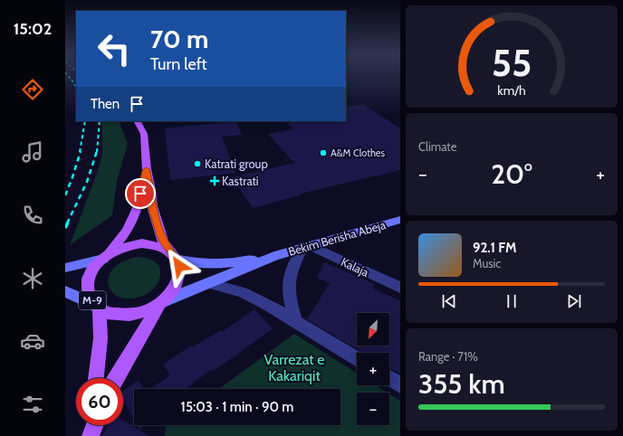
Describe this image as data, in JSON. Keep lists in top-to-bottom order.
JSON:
{
  "streets": {
    "main road": ["M-9"],
    "street": ["Bekim Berisha Abeja", "Kalaja"]
  },
  "crossings": [
    ["Bekim Berisha Abeja", "Kalaja"],
    ["Bekim Berisha Abeja", "M-9"]
  ],
  "parks": ["Varrezat e Kakariqit"],
  "places": {
    "other": ["A&M Clothes", "Katrati group"],
    "health": ["Kastrati"]
  },
  "north": "bottom left",
  "page": {
    "tabs": "15:02",
    "turn": ["70 m", "Turn left"],
    "then": "Then",
    "tile": [
      "Climate",
      ["Range · 71%", "355 km"]
    ],
    "heat": ["−", "20°", "+"],
    "song": ["92.1 FM", "Music"],
    "map_buttons": ["+", "−"],
    "limit": "60",
    "trip": "15:03 · 1 min · 90 m",
    "gauge": ["55", "km/h"]
  }
}
